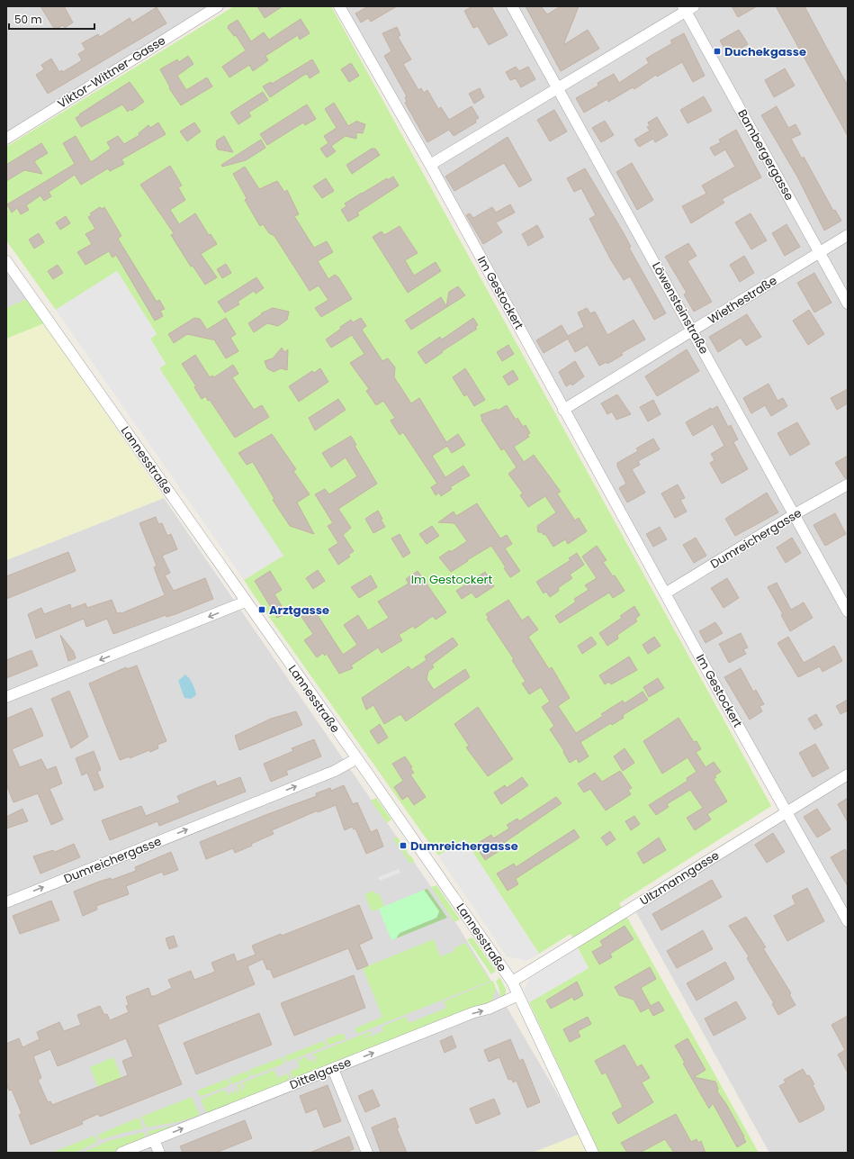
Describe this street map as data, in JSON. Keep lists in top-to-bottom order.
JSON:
{
  "streets": {
    "street": [
      "Viktor-Wittner-Gasse",
      "Bambergergasse",
      "Im Gestockert",
      "Wiethestraße",
      "Löwensteinstraße",
      "Lannesstraße",
      "Dumreichergasse",
      "Ultzmanngasse",
      "Dittelgasse"
    ]
  },
  "crossings": [
    ["Bambergergasse", "Wiethestraße"],
    ["Im Gestockert", "Wiethestraße"],
    ["Im Gestockert", "Dumreichergasse"],
    ["Im Gestockert", "Ultzmanngasse"],
    ["Wiethestraße", "Löwensteinstraße"],
    ["Löwensteinstraße", "Dumreichergasse"],
    ["Lannesstraße", "Dumreichergasse"],
    ["Lannesstraße", "Ultzmanngasse"],
    ["Lannesstraße", "Dittelgasse"]
  ],
  "one_way": ["Dumreichergasse", "Dittelgasse"],
  "parks": ["Im Gestockert"],
  "places": {
    "transit": ["Duchekgasse", "Arztgasse", "Dumreichergasse"]
  },
  "scale_bar": "50 m"
}
